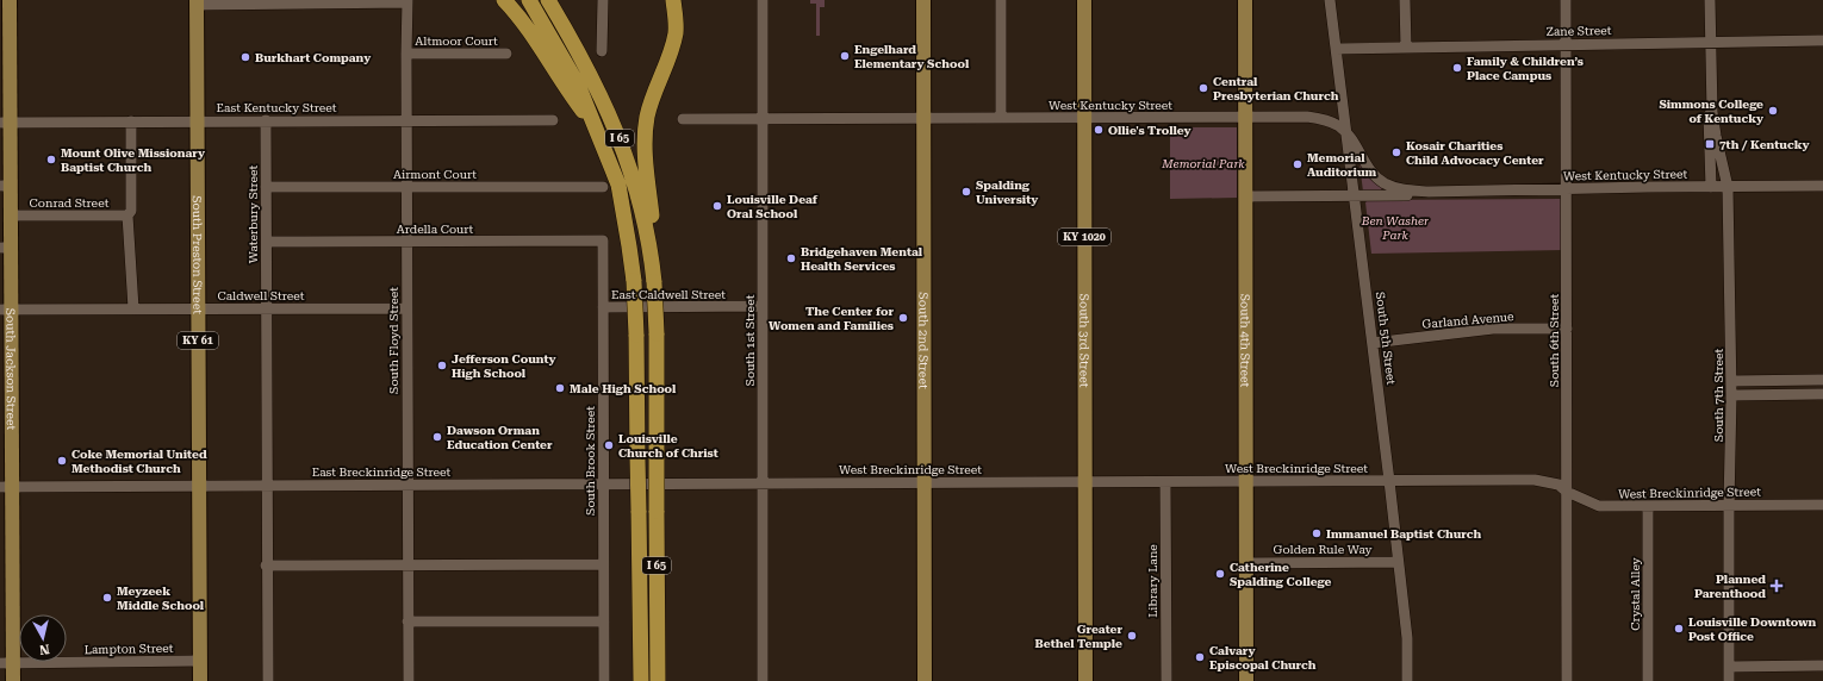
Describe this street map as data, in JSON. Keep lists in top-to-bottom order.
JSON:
{
  "streets": {
    "highway": ["I 65"],
    "main road": [
      "KY 1020",
      "South Preston Street",
      "KY 61",
      "South 2nd Street",
      "South 3rd Street",
      "South 4th Street",
      "South Jackson Street"
    ],
    "street": [
      "Zane Street",
      "Altmoor Court",
      "West Kentucky Street",
      "East Kentucky Street",
      "Airmont Court",
      "Conrad Street",
      "Waterbury Street",
      "Ardella Court",
      "East Caldwell Street",
      "Caldwell Street",
      "Garland Avenue",
      "South 5th Street",
      "South Floyd Street",
      "South 1st Street",
      "South 6th Street",
      "South 7th Street",
      "South Brook Street",
      "West Breckinridge Street",
      "East Breckinridge Street",
      "Golden Rule Way",
      "Library Lane",
      "Crystal Alley",
      "Lampton Street"
    ]
  },
  "crossings": [
    ["Zane Street", "South 5th Street"],
    ["Zane Street", "South 6th Street"],
    ["Zane Street", "South 7th Street"],
    ["Altmoor Court", "South Floyd Street"],
    ["West Kentucky Street", "South 5th Street"],
    ["West Kentucky Street", "South 1st Street"],
    ["West Kentucky Street", "South 2nd Street"],
    ["West Kentucky Street", "South 3rd Street"],
    ["West Kentucky Street", "South 4th Street"],
    ["West Kentucky Street", "South 6th Street"],
    ["West Kentucky Street", "South 7th Street"],
    ["East Kentucky Street", "Waterbury Street"],
    ["East Kentucky Street", "South Preston Street"],
    ["East Kentucky Street", "South Floyd Street"],
    ["East Kentucky Street", "South Jackson Street"],
    ["Airmont Court", "Waterbury Street"],
    ["Airmont Court", "South Floyd Street"],
    ["Conrad Street", "South Jackson Street"],
    ["Waterbury Street", "Ardella Court"],
    ["Waterbury Street", "Caldwell Street"],
    ["Waterbury Street", "East Breckinridge Street"],
    ["Ardella Court", "South Floyd Street"],
    ["Ardella Court", "South Brook Street"],
    ["South Preston Street", "Caldwell Street"],
    ["South Preston Street", "East Breckinridge Street"],
    ["South Preston Street", "Lampton Street"],
    ["East Caldwell Street", "South 1st Street"],
    ["East Caldwell Street", "South Brook Street"],
    ["Caldwell Street", "South Floyd Street"],
    ["Caldwell Street", "South Jackson Street"],
    ["Garland Avenue", "South 5th Street"],
    ["Garland Avenue", "South 6th Street"],
    ["South 5th Street", "West Breckinridge Street"],
    ["South 5th Street", "Golden Rule Way"],
    ["South Floyd Street", "East Breckinridge Street"],
    ["South 1st Street", "West Breckinridge Street"],
    ["South 1st Street", "East Breckinridge Street"],
    ["South 2nd Street", "West Breckinridge Street"],
    ["South 3rd Street", "West Breckinridge Street"],
    ["South 4th Street", "West Breckinridge Street"],
    ["South 4th Street", "Golden Rule Way"],
    ["South 6th Street", "West Breckinridge Street"],
    ["South Jackson Street", "East Breckinridge Street"],
    ["South Jackson Street", "Lampton Street"],
    ["South 7th Street", "West Breckinridge Street"],
    ["South Brook Street", "East Breckinridge Street"],
    ["West Breckinridge Street", "East Breckinridge Street"],
    ["West Breckinridge Street", "Library Lane"],
    ["West Breckinridge Street", "Crystal Alley"]
  ],
  "parks": ["Memorial Park", "Ben Washer Park"],
  "places": {
    "other": [
      "Engelhard Elementary School",
      "Burkhart Company",
      "Family & Children’s Place Campus",
      "Central Presbyterian Church",
      "Simmons College of Kentucky",
      "Ollie's Trolley",
      "Kosair Charities Child Advocacy Center",
      "Mount Olive Missionary Baptist Church",
      "Memorial Auditorium",
      "Spalding University",
      "Louisville Deaf Oral School",
      "Bridgehaven Mental Health Services",
      "The Center for Women and Families",
      "Jefferson County High School",
      "Male High School",
      "Dawson Orman Education Center",
      "Louisville Church of Christ",
      "Coke Memorial United Methodist Church",
      "Immanuel Baptist Church",
      "Catherine Spalding College",
      "Meyzeek Middle School",
      "Louisville Downtown Post Office",
      "Greater Bethel Temple",
      "Calvary Episcopal Church"
    ],
    "transit": ["7th / Kentucky"],
    "health": ["Planned Parenthood"]
  },
  "north": "bottom"
}
